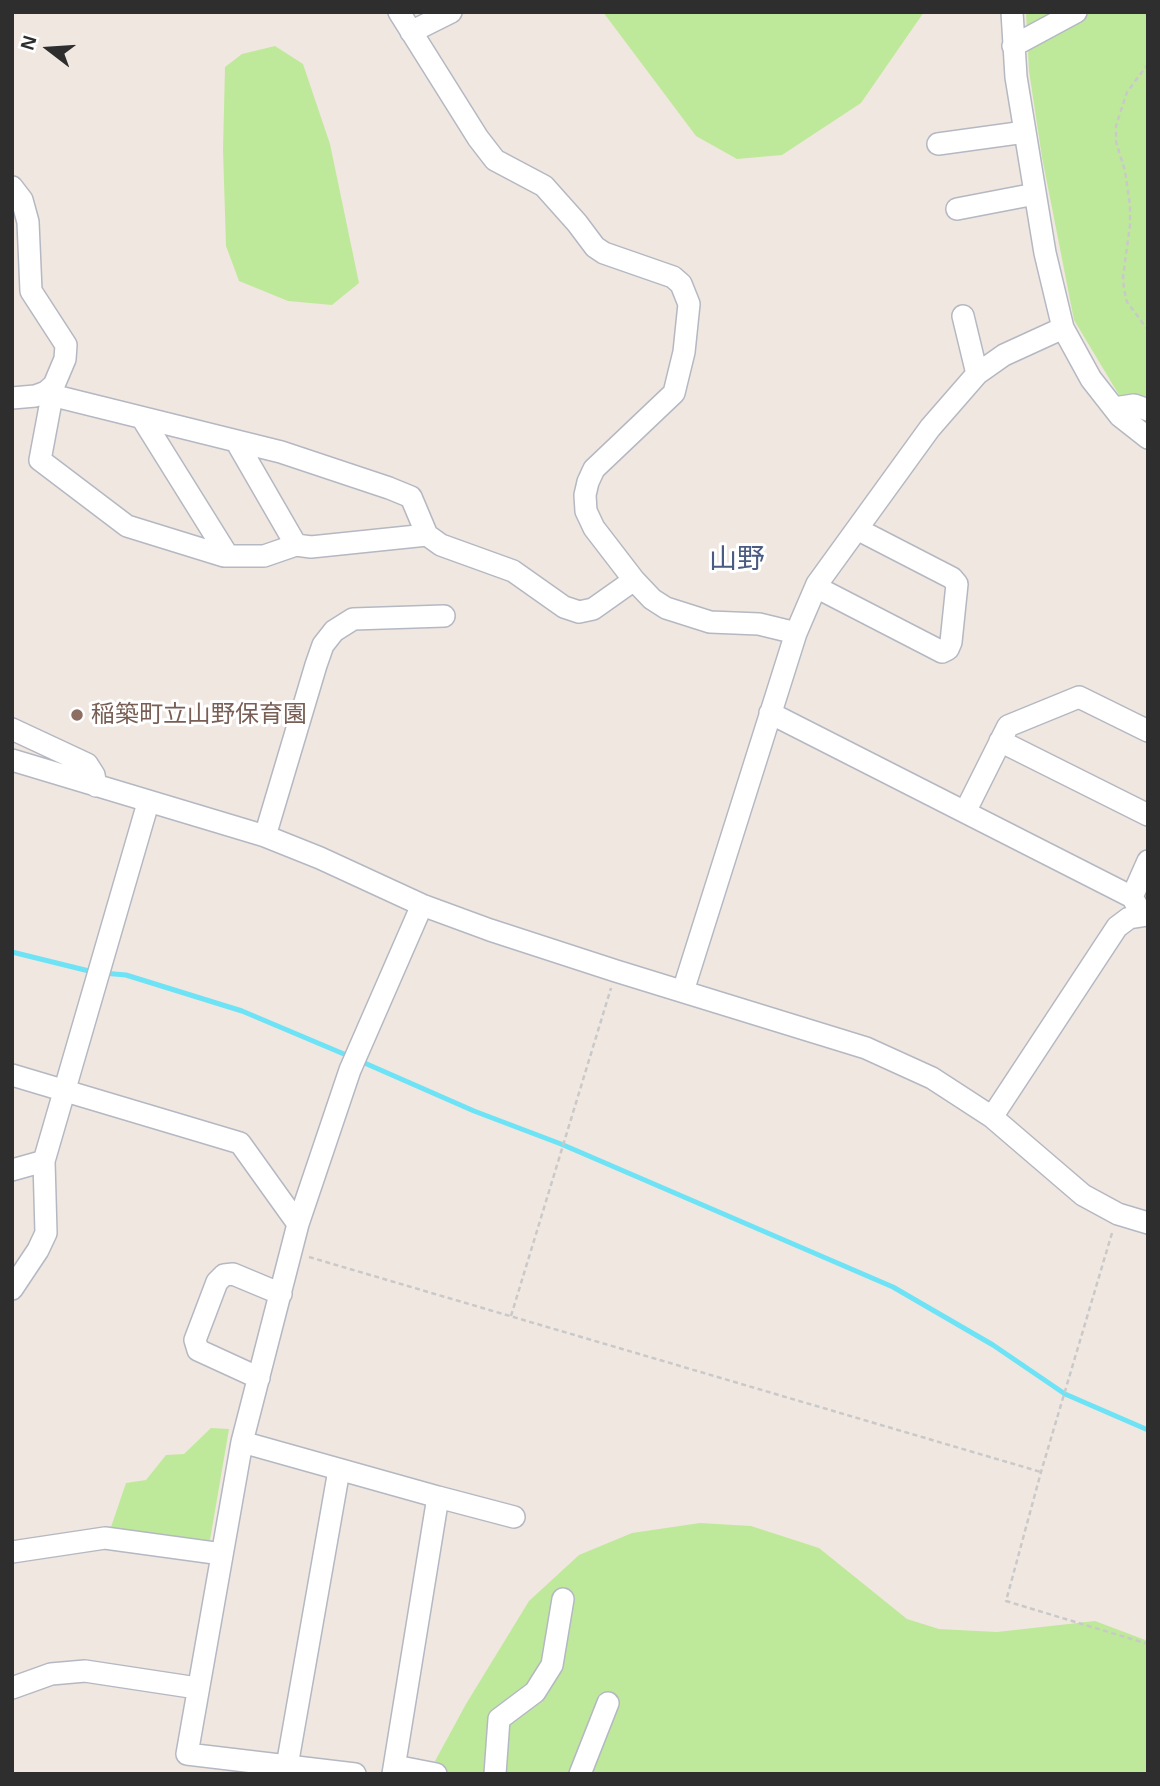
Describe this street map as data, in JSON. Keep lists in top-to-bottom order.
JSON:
{
  "districts": ["山野"],
  "places": ["稲築町立山野保育園"],
  "north": "left"
}
